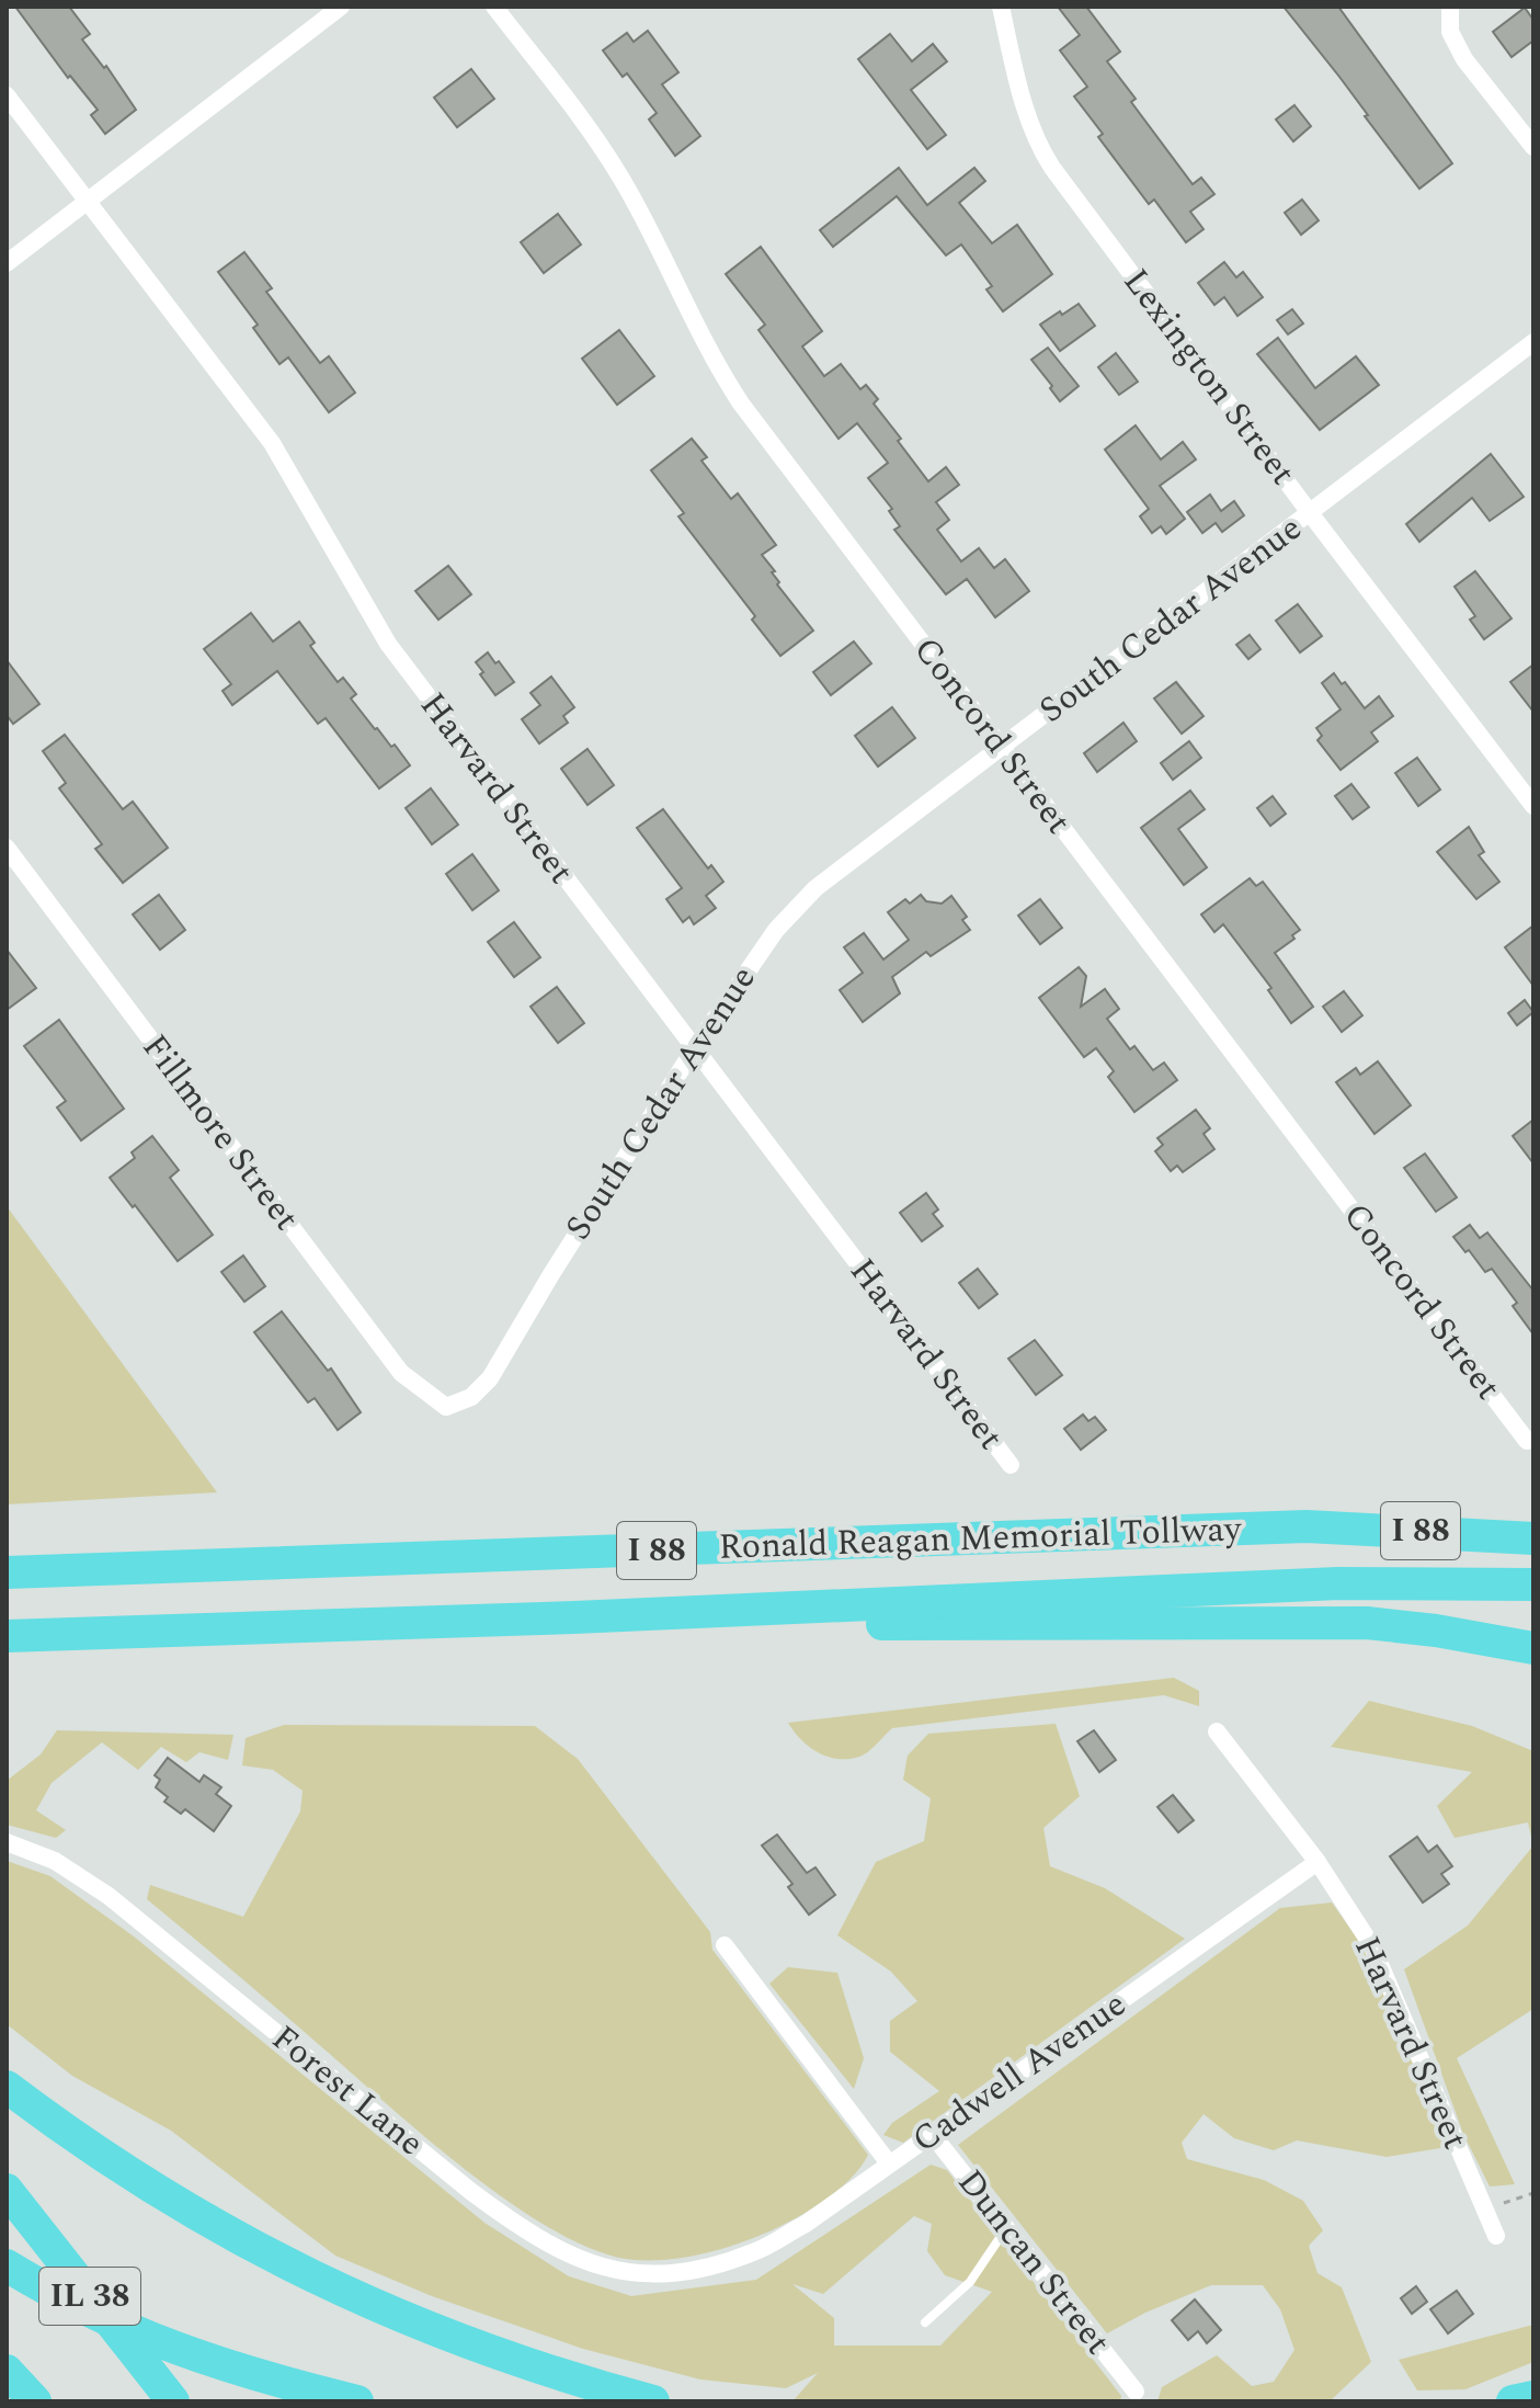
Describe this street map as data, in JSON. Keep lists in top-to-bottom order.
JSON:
{
  "streets": {
    "highway": ["I 88", "Ronald Reagan Memorial Tollway", "IL 38"],
    "street": [
      "Lexington Street",
      "South Cedar Avenue",
      "Concord Street",
      "Harvard Street",
      "Fillmore Street",
      "Cadwell Avenue",
      "Forest Lane",
      "Duncan Street"
    ]
  },
  "crossings": [
    ["Lexington Street", "South Cedar Avenue"],
    ["South Cedar Avenue", "Concord Street"],
    ["South Cedar Avenue", "Harvard Street"],
    ["South Cedar Avenue", "Fillmore Street"],
    ["Harvard Street", "Cadwell Avenue"],
    ["Cadwell Avenue", "Forest Lane"],
    ["Cadwell Avenue", "Duncan Street"]
  ]
}
